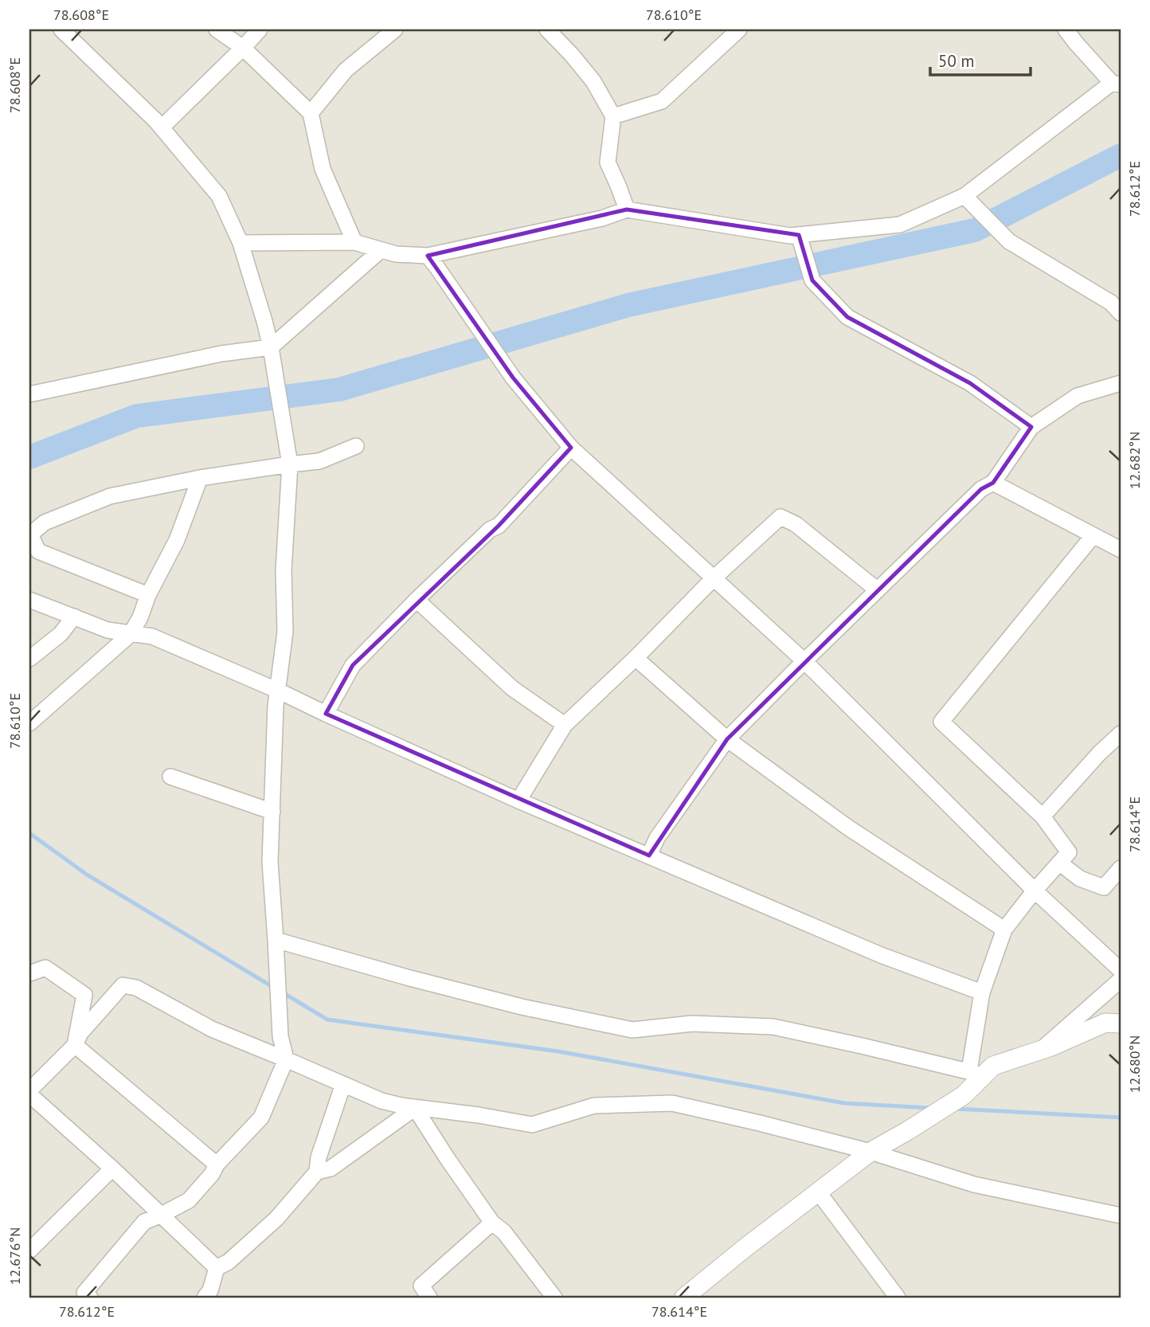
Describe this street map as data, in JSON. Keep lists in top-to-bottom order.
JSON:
{
  "scale_bar": "50 m",
  "coordinates": [
    "78.608°E",
    "78.610°E",
    "78.612°E",
    "12.682°N",
    "78.614°E",
    "12.680°N",
    "12.676°N"
  ]
}
